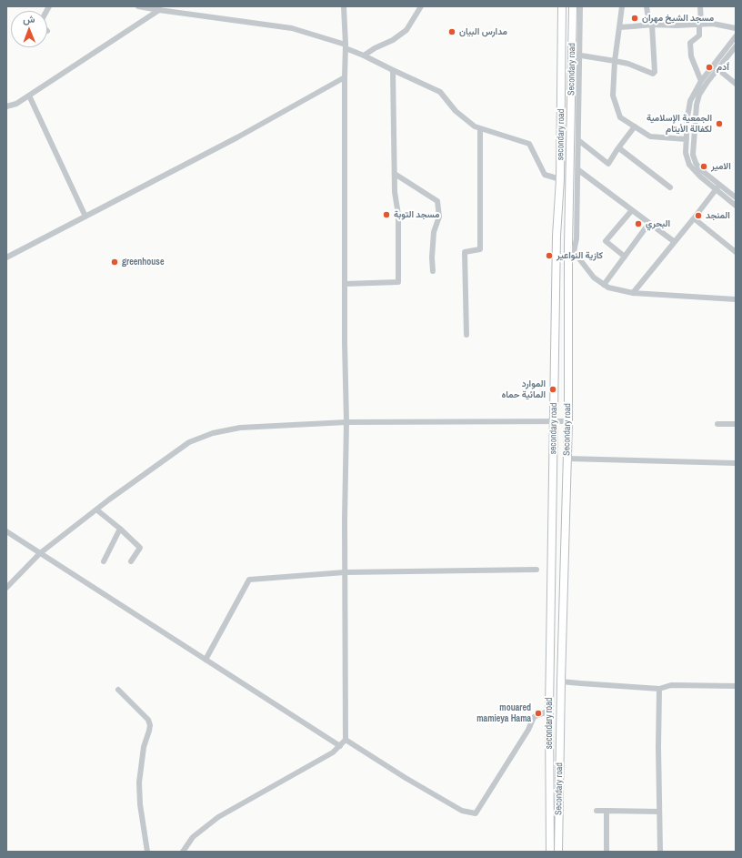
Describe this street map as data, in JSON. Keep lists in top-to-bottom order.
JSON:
{
  "streets": {
    "main road": ["Secondary road", "secondary road"]
  },
  "places": [
    "مسجد الشيخ مهران",
    "مدارس البيان",
    "ٱدم",
    "الجمعية الإسلامية لكفالة الأيتام",
    "الامير",
    "مسجد التوبة",
    "المنجد",
    "البحري",
    "كازية النواعير",
    "greenhouse",
    "الموارد المائية حماه",
    "mouared mamieya Hama"
  ],
  "north": "top"
}
